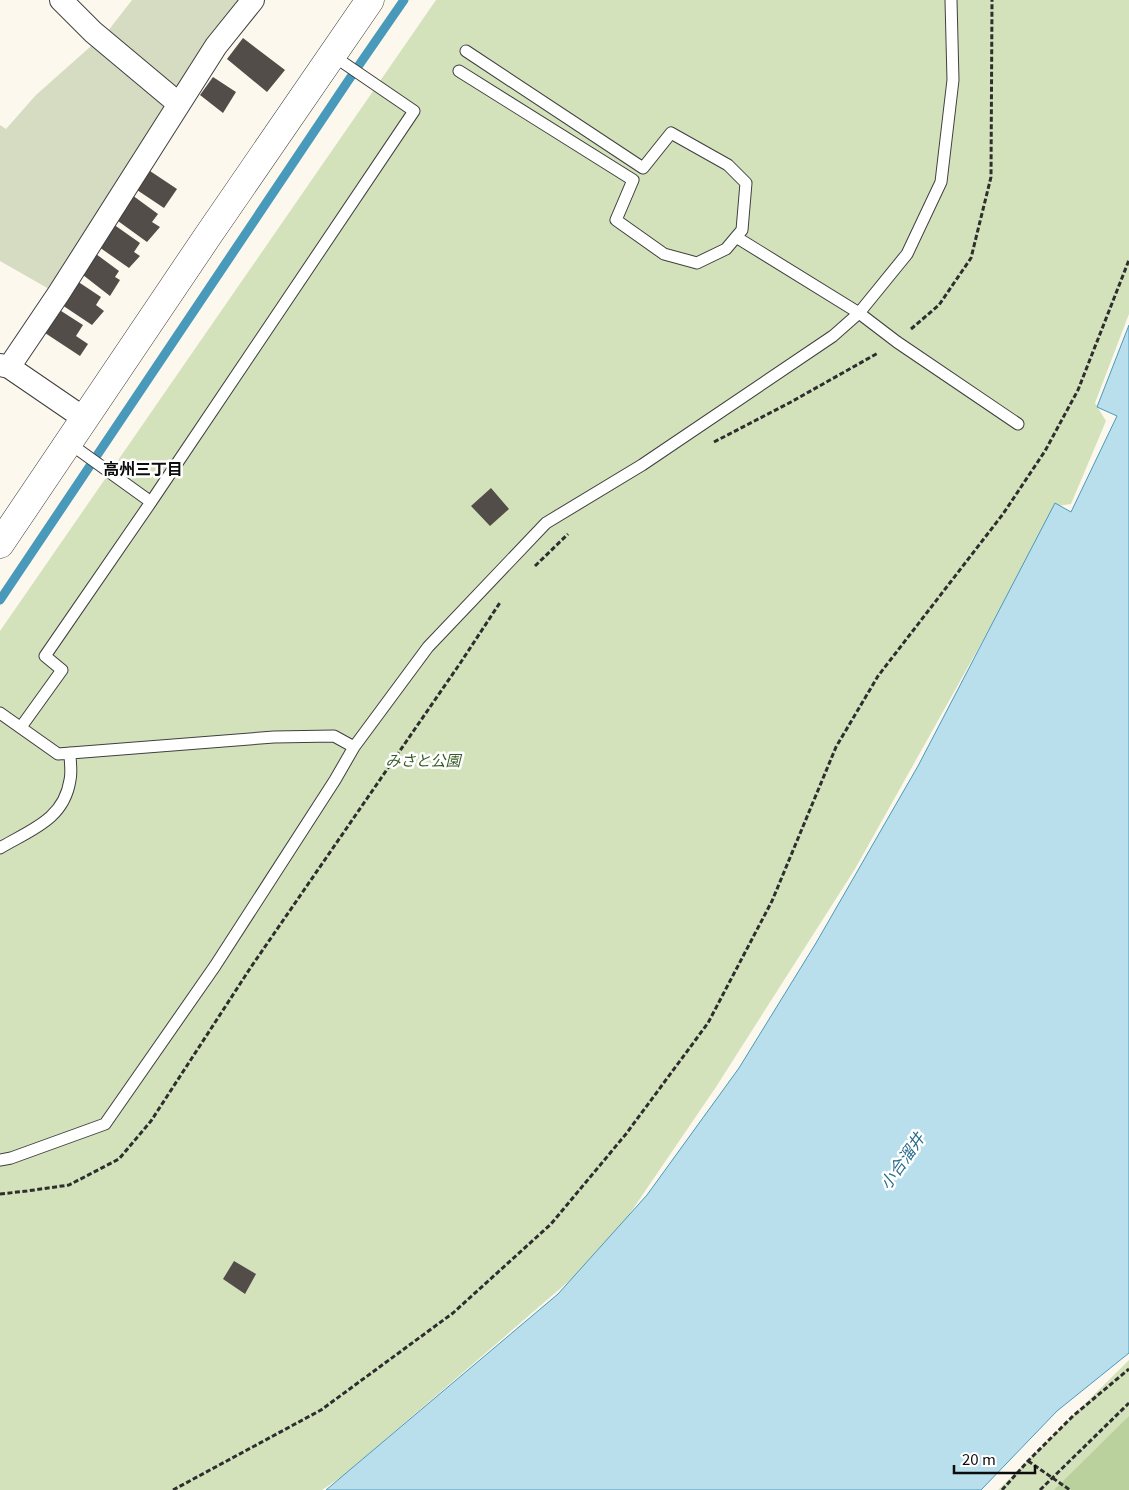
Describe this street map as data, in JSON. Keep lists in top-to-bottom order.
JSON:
{
  "districts": ["高州三丁目"],
  "water": ["小合溜井"],
  "parks": ["みさと公園"],
  "scale_bar": "20 m"
}
